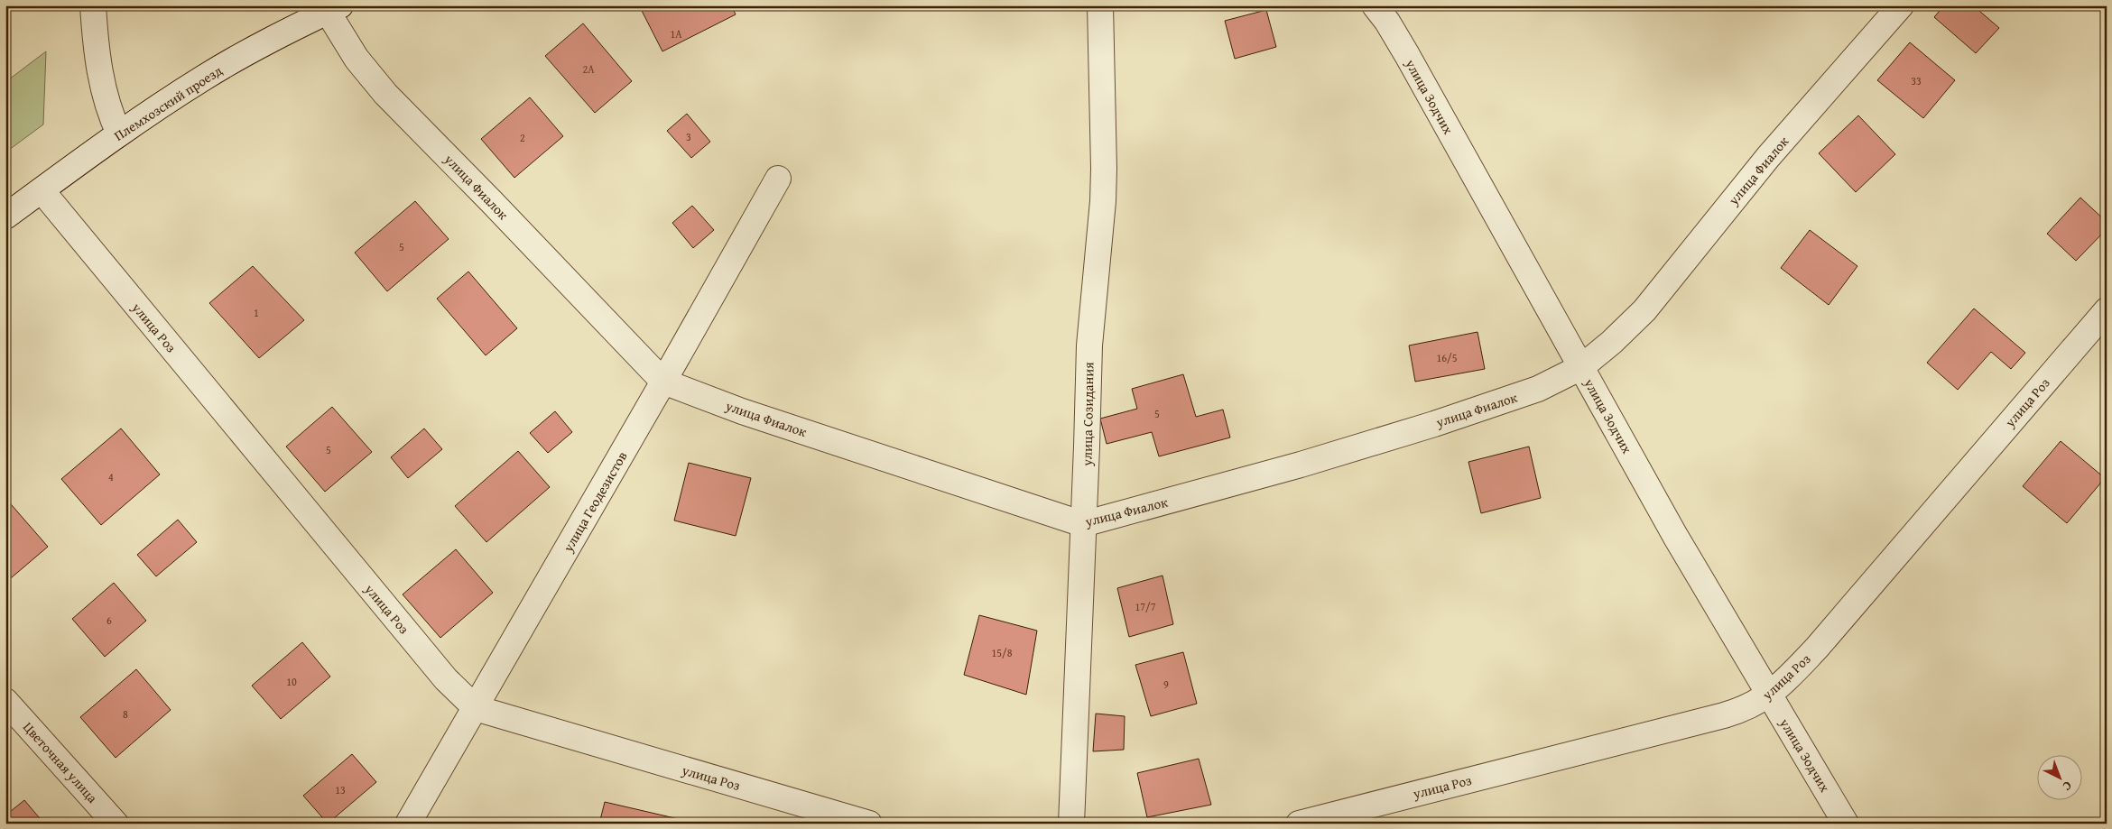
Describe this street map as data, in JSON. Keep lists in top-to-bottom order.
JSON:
{
  "streets": {
    "street": [
      "улица Зодчих",
      "Племхозский проезд",
      "улица Фиалок",
      "улица Роз",
      "улица Созидания",
      "улица Геодезистов",
      "Цветочная улица"
    ]
  },
  "crossings": [
    ["улица Зодчих", "улица Фиалок"],
    ["улица Зодчих", "улица Роз"],
    ["Племхозский проезд", "улица Фиалок"],
    ["Племхозский проезд", "улица Роз"],
    ["улица Фиалок", "улица Созидания"],
    ["улица Фиалок", "улица Геодезистов"],
    ["улица Роз", "улица Геодезистов"]
  ],
  "house_numbers": [
    "1А",
    "2А",
    "33",
    "3",
    "2",
    "5",
    "1",
    "16/5",
    "5",
    "5",
    "4",
    "17/7",
    "6",
    "15/8",
    "10",
    "9",
    "8",
    "13"
  ],
  "north": "bottom right"
}
